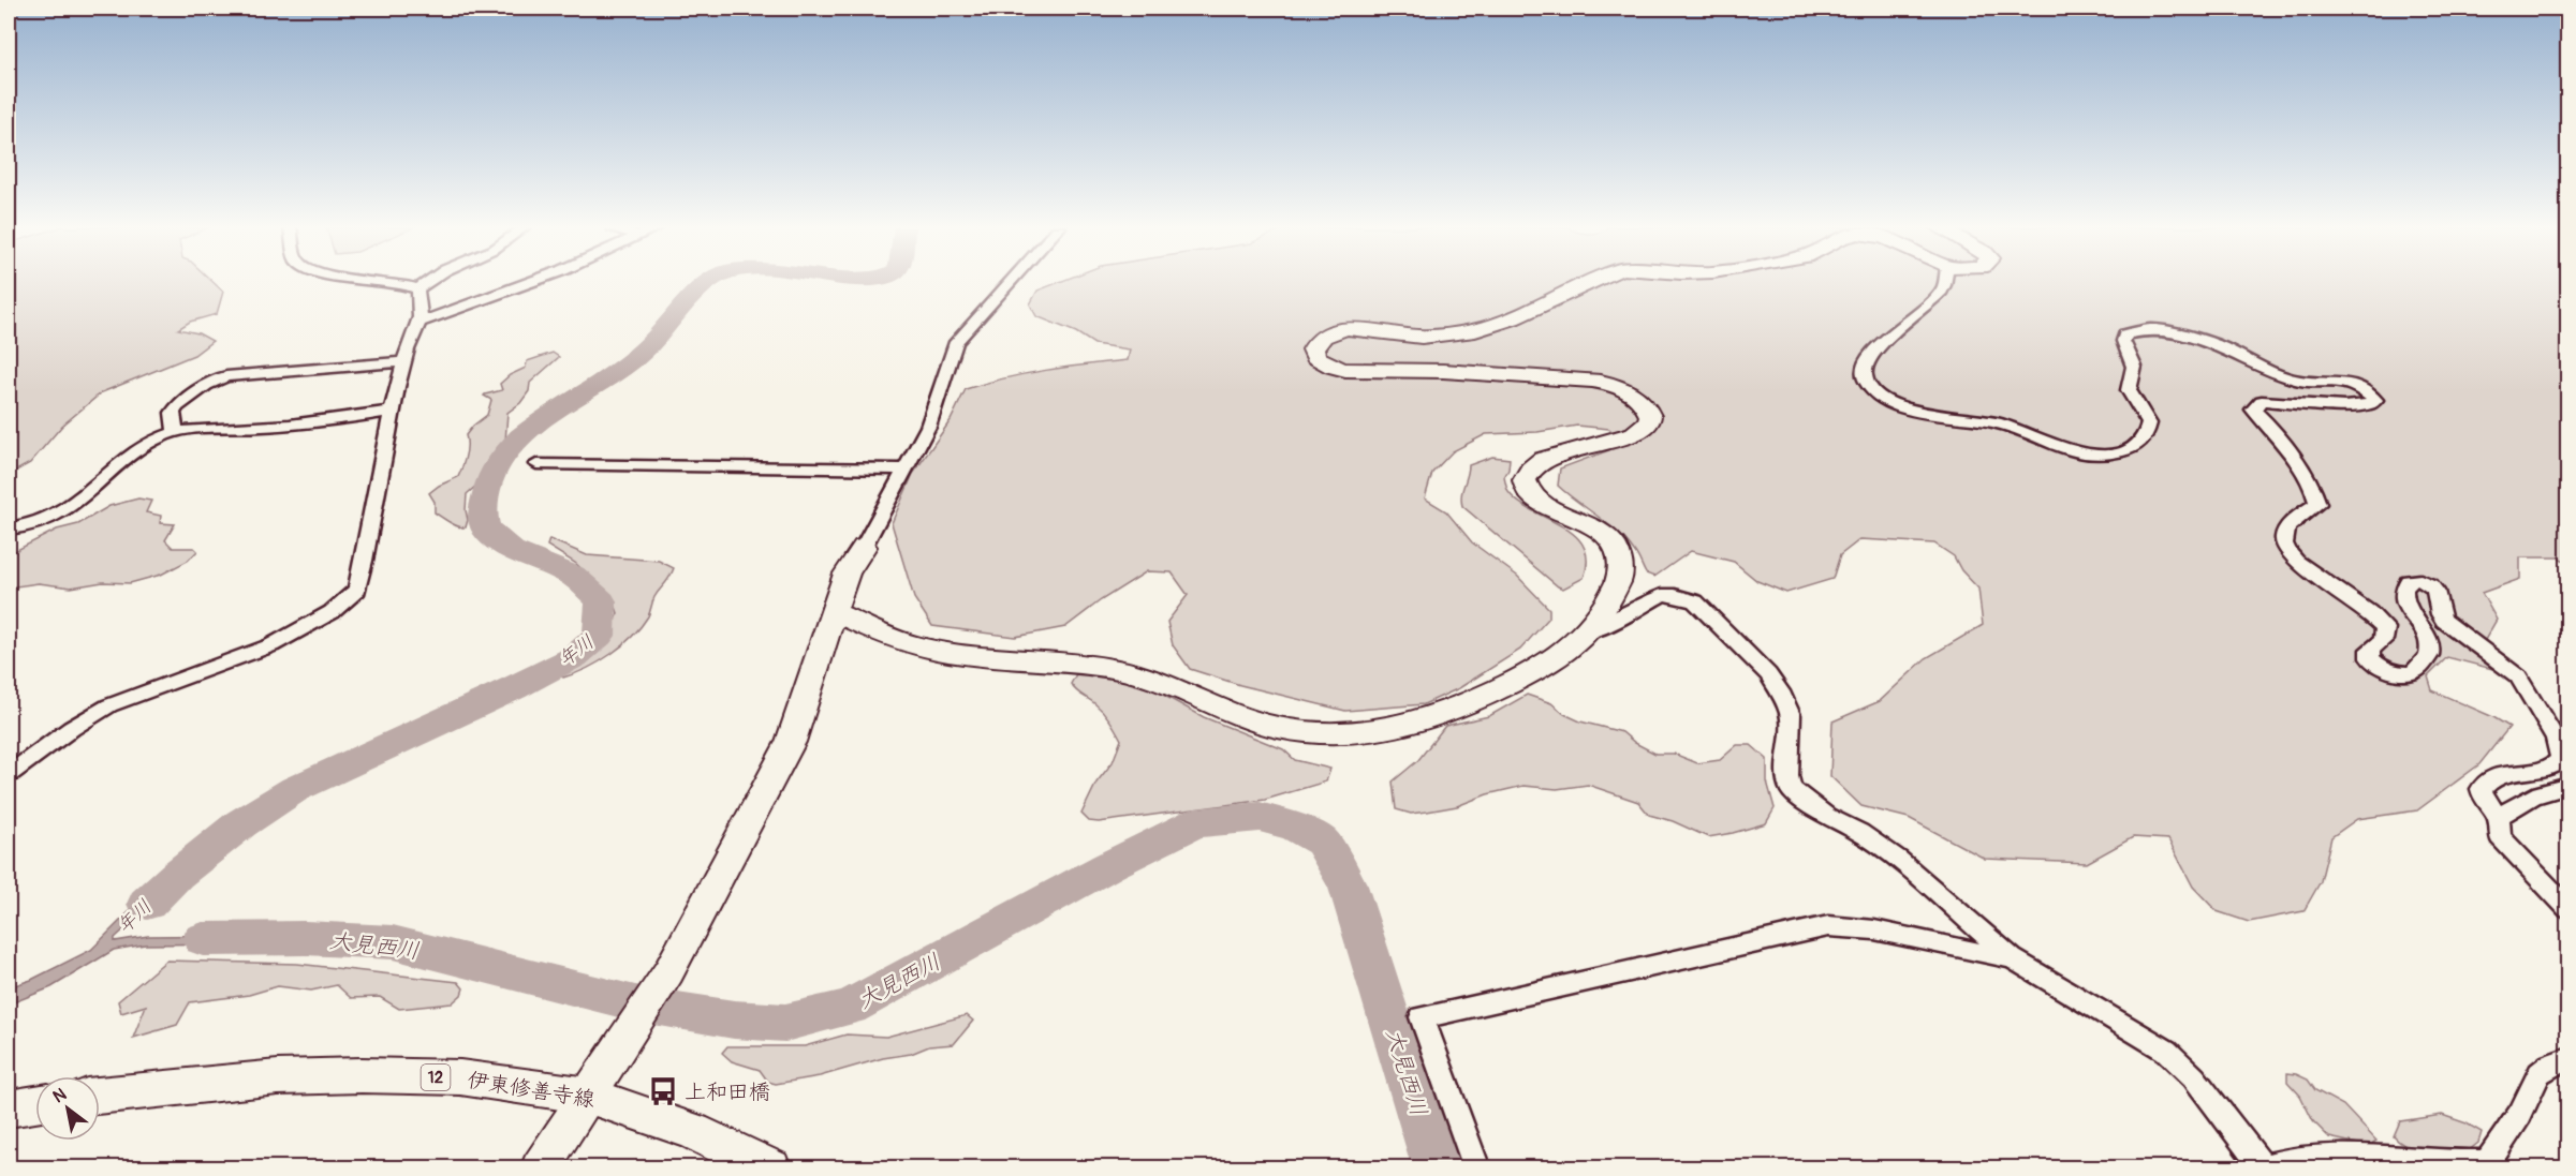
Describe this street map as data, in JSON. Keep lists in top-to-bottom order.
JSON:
{
  "streets": {
    "main road": ["12", "伊東修善寺線"]
  },
  "water": ["年川", "大見西川"],
  "places": {
    "bus stop": ["上和田橋"]
  },
  "north": "top left"
}
